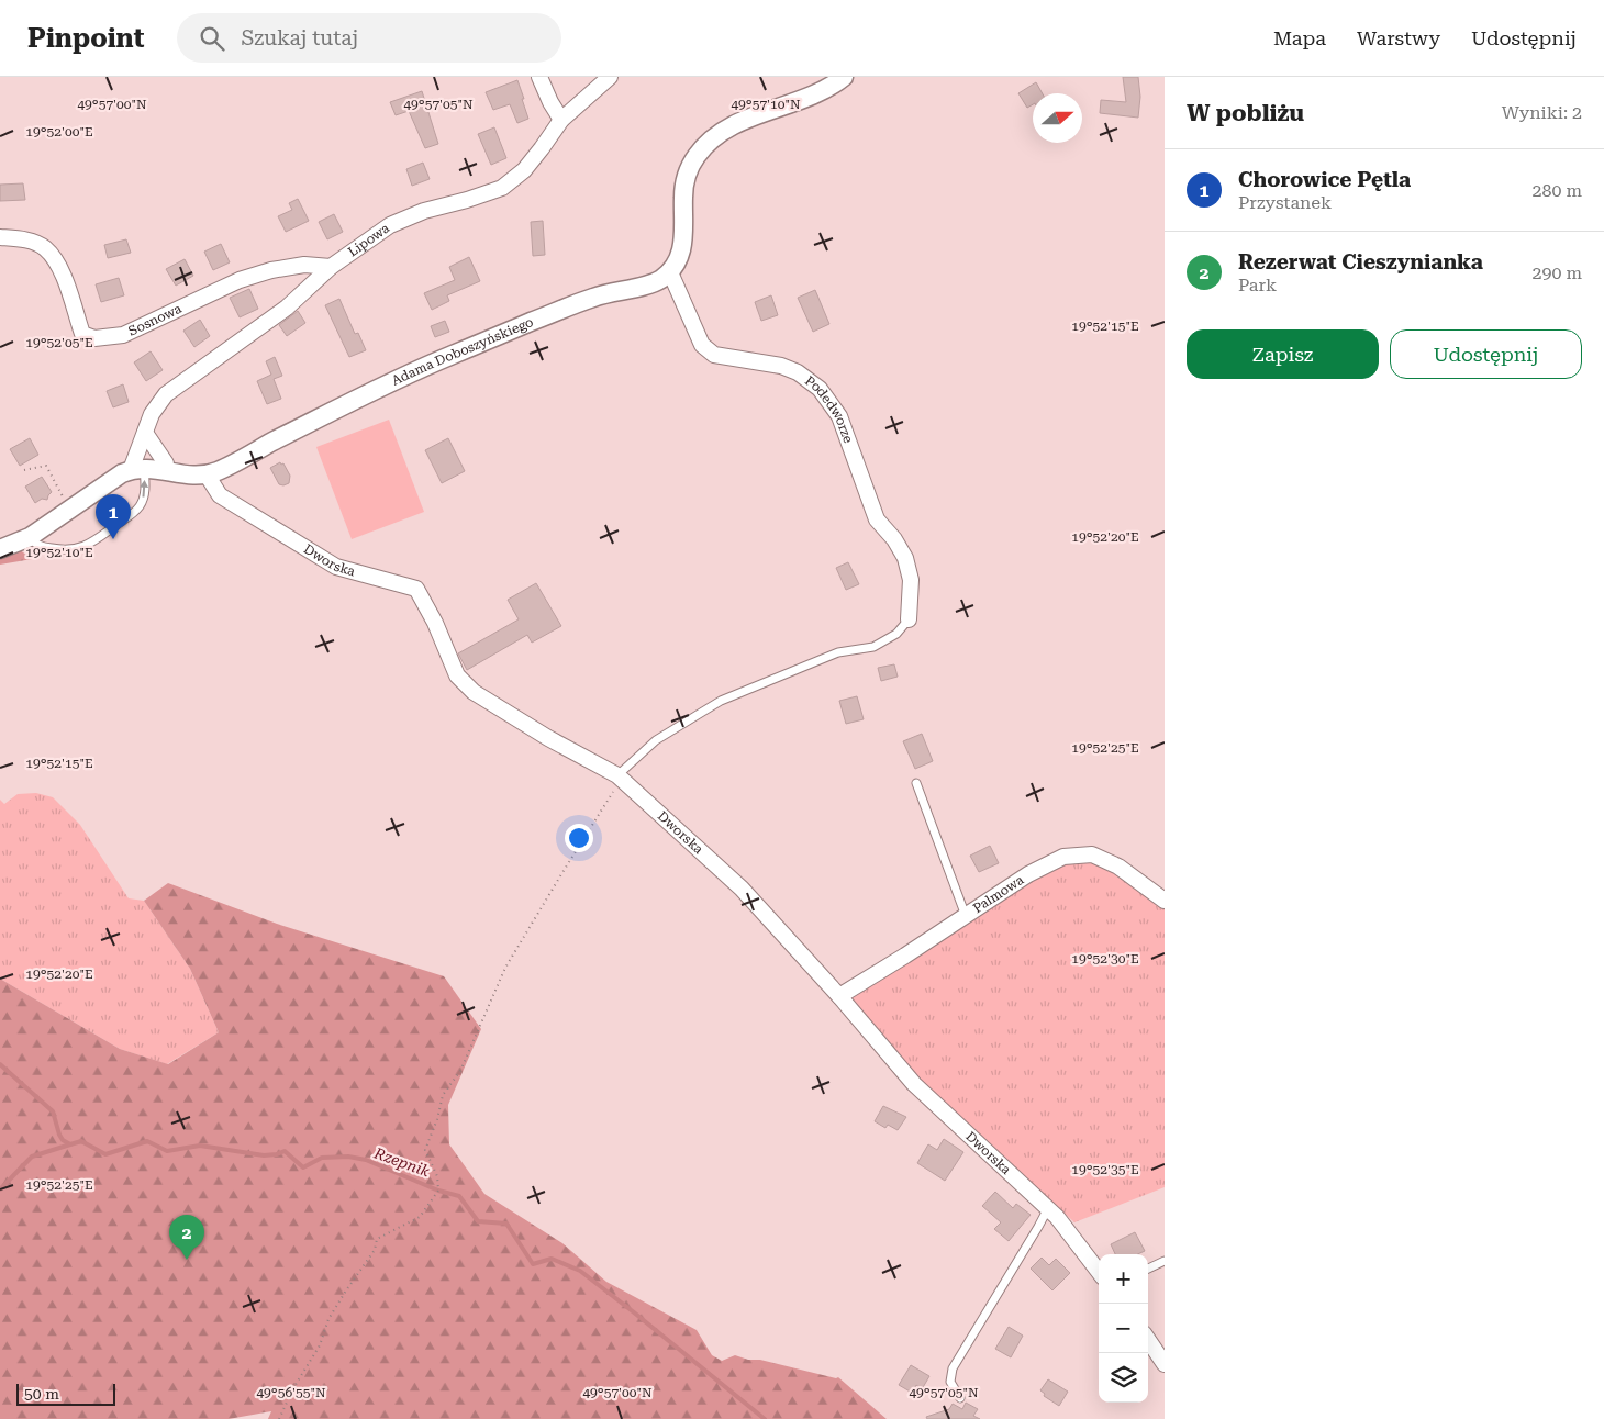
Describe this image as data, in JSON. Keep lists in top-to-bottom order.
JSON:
{
  "streets": {
    "street": [
      "Lipowa",
      "Sosnowa",
      "Adama Doboszyńskiego",
      "Podedworze",
      "Dworska",
      "Palmowa"
    ]
  },
  "crossings": [
    ["Lipowa", "Sosnowa"],
    ["Lipowa", "Adama Doboszyńskiego"],
    ["Adama Doboszyńskiego", "Podedworze"],
    ["Adama Doboszyńskiego", "Dworska"],
    ["Dworska", "Palmowa"]
  ],
  "water": ["Rzepnik"],
  "scale_bar": "50 m",
  "north": "right",
  "page": {
    "header": "Pinpoint",
    "search": "Szukaj tutaj",
    "nav": ["Mapa", "Warstwy", "Udostępnij"],
    "heading": ["W pobliżu", "Wyniki: 2"],
    "list": [
      {
        "mark": "1",
        "name": "Chorowice Pętla",
        "note": "Przystanek",
        "value": "280 m"
      },
      {
        "mark": "2",
        "name": "Rezerwat Cieszynianka",
        "note": "Park",
        "value": "290 m"
      }
    ],
    "buttons": ["Zapisz", "Udostępnij"],
    "pins": ["1", "2"],
    "map_buttons": ["+", "−"],
    "scale": "50 m"
  },
  "coordinates": [
    "49°57'00\"N",
    "49°57'05\"N",
    "49°57'10\"N",
    "19°52'00\"E",
    "19°52'15\"E",
    "19°52'05\"E",
    "19°52'20\"E",
    "19°52'10\"E",
    "19°52'25\"E",
    "19°52'30\"E",
    "19°52'35\"E",
    "49°56'55\"N"
  ]
}
